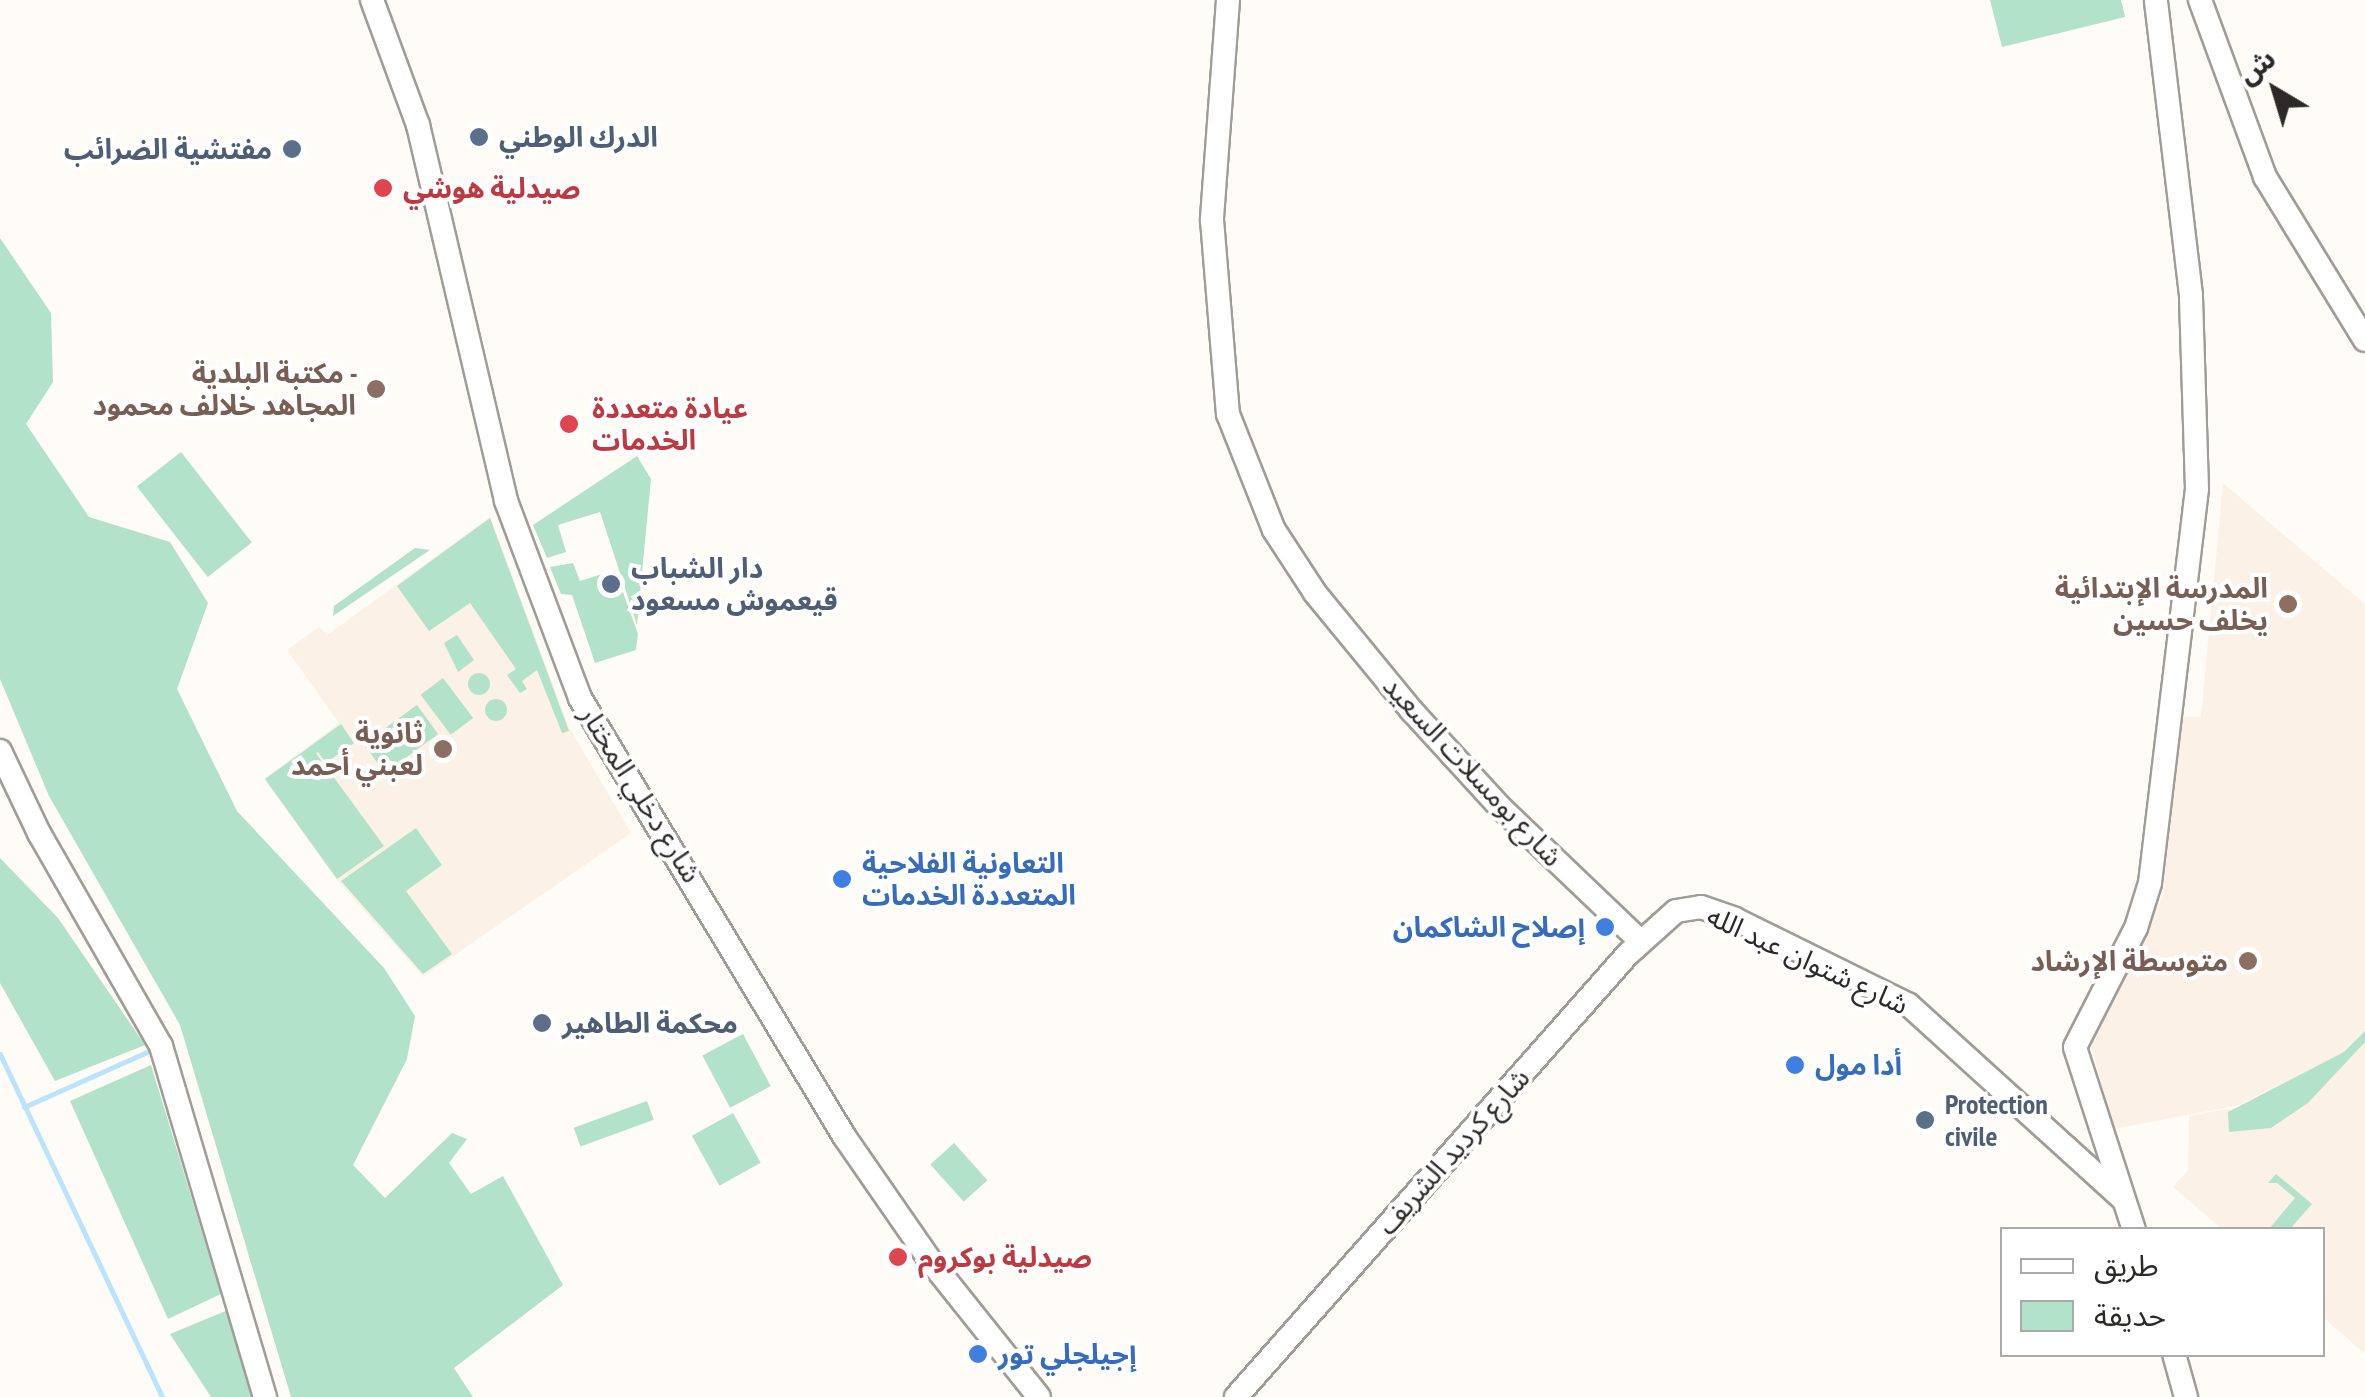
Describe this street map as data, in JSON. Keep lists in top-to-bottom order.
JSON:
{
  "streets": {
    "street": [
      "شارع بومسلات السعيد",
      "شارع دخلي المختار",
      "شارع شتوان عبد الله",
      "شارع كرديد الشريف"
    ]
  },
  "crossings": [
    ["شارع بومسلات السعيد", "شارع كرديد الشريف"],
    ["شارع شتوان عبد الله", "شارع كرديد الشريف"]
  ],
  "places": [
    "الدرك الوطني",
    "مفتشية الضرائب",
    "صيدلية هوشي",
    "مكتبة البلدية - المجاهد خلالف محمود",
    "عيادة متعددة الخدمات",
    "دار الشباب قيعموش مسعود",
    "المدرسة الإبتدائية يخلف حسين",
    "ثانوية لعبني أحمد",
    "التعاونية الفلاحية المتعددة الخدمات",
    "إصلاح الشاكمان",
    "متوسطة الإرشاد",
    "محكمة الطاهير",
    "أدا مول",
    "Protection civile",
    "صيدلية بوكروم",
    "إجيلجلي تور"
  ],
  "legend": ["طريق", "حديقة"],
  "north": "top left"
}
